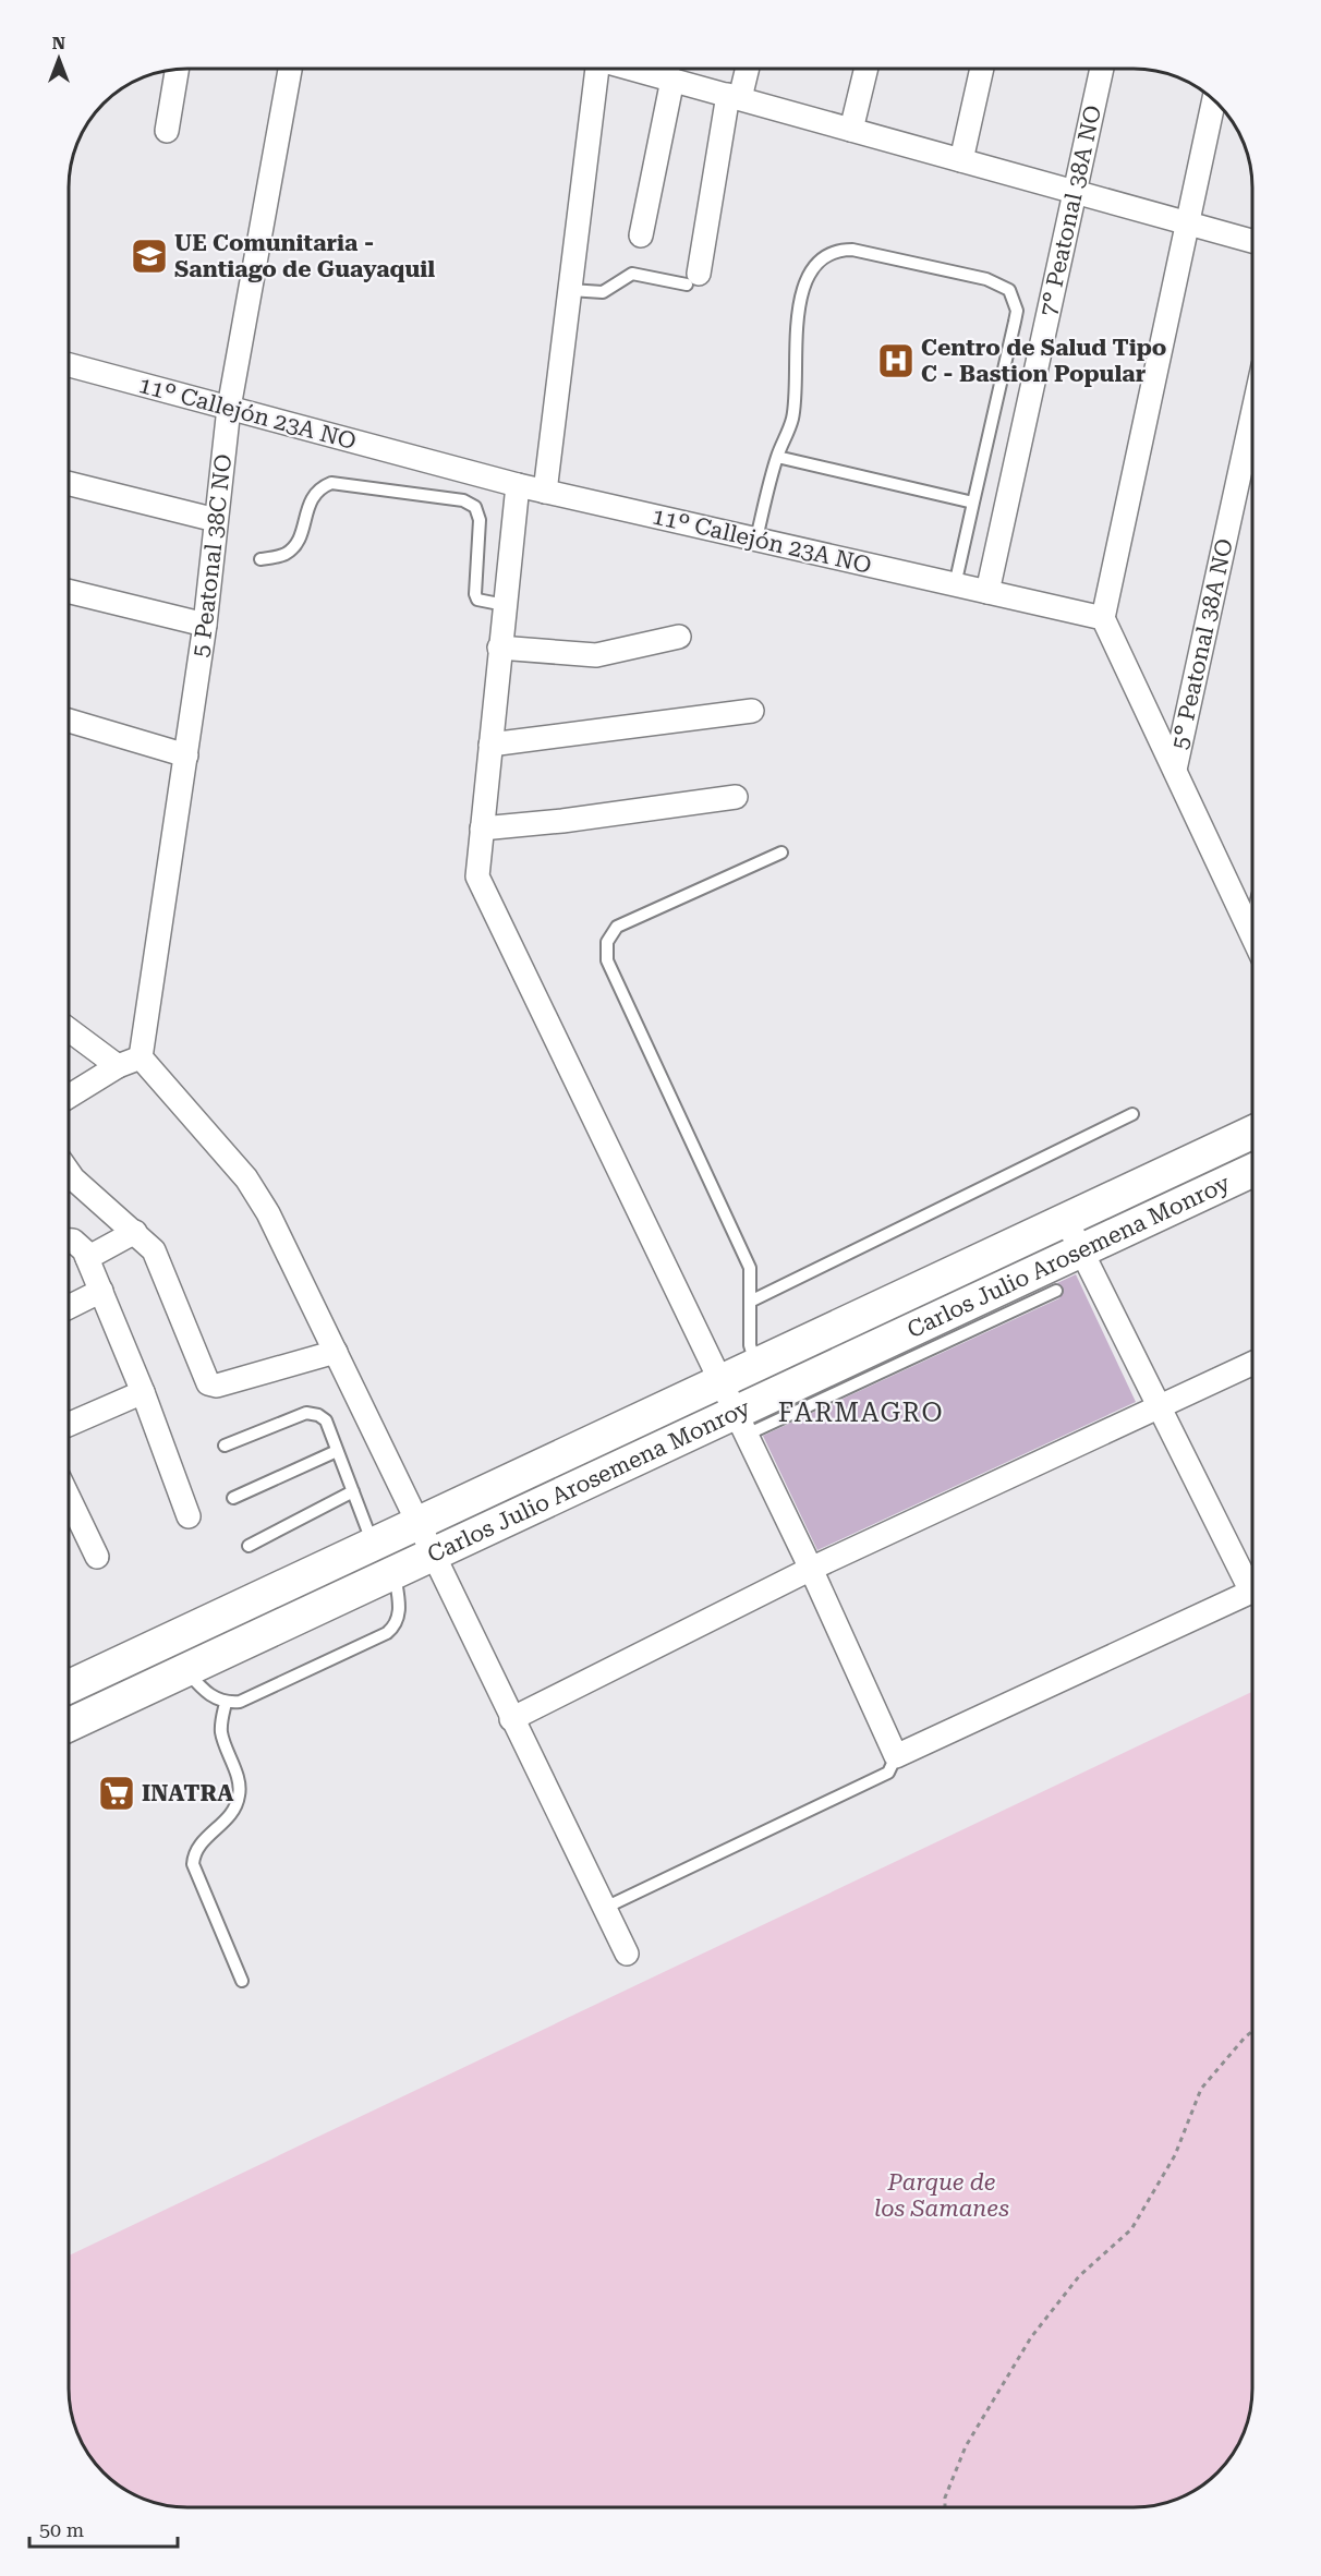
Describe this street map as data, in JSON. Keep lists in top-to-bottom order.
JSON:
{
  "streets": {
    "main road": ["Carlos Julio Arosemena Monroy"],
    "street": [
      "7° Peatonal 38A NO",
      "11º Callejón 23A NO",
      "5 Peatonal 38C NO",
      "5° Peatonal 38A NO"
    ]
  },
  "crossings": [
    ["7° Peatonal 38A NO", "11º Callejón 23A NO"],
    ["11º Callejón 23A NO", "5 Peatonal 38C NO"]
  ],
  "districts": ["FARMAGRO"],
  "parks": ["Parque de los Samanes"],
  "places": {
    "school or university": ["UE Comunitaria - Santiago de Guayaquil"],
    "hospital": ["Centro de Salud Tipo C - Bastion Popular"],
    "supermarket": ["INATRA"]
  },
  "scale_bar": "50 m",
  "north": "top"
}
